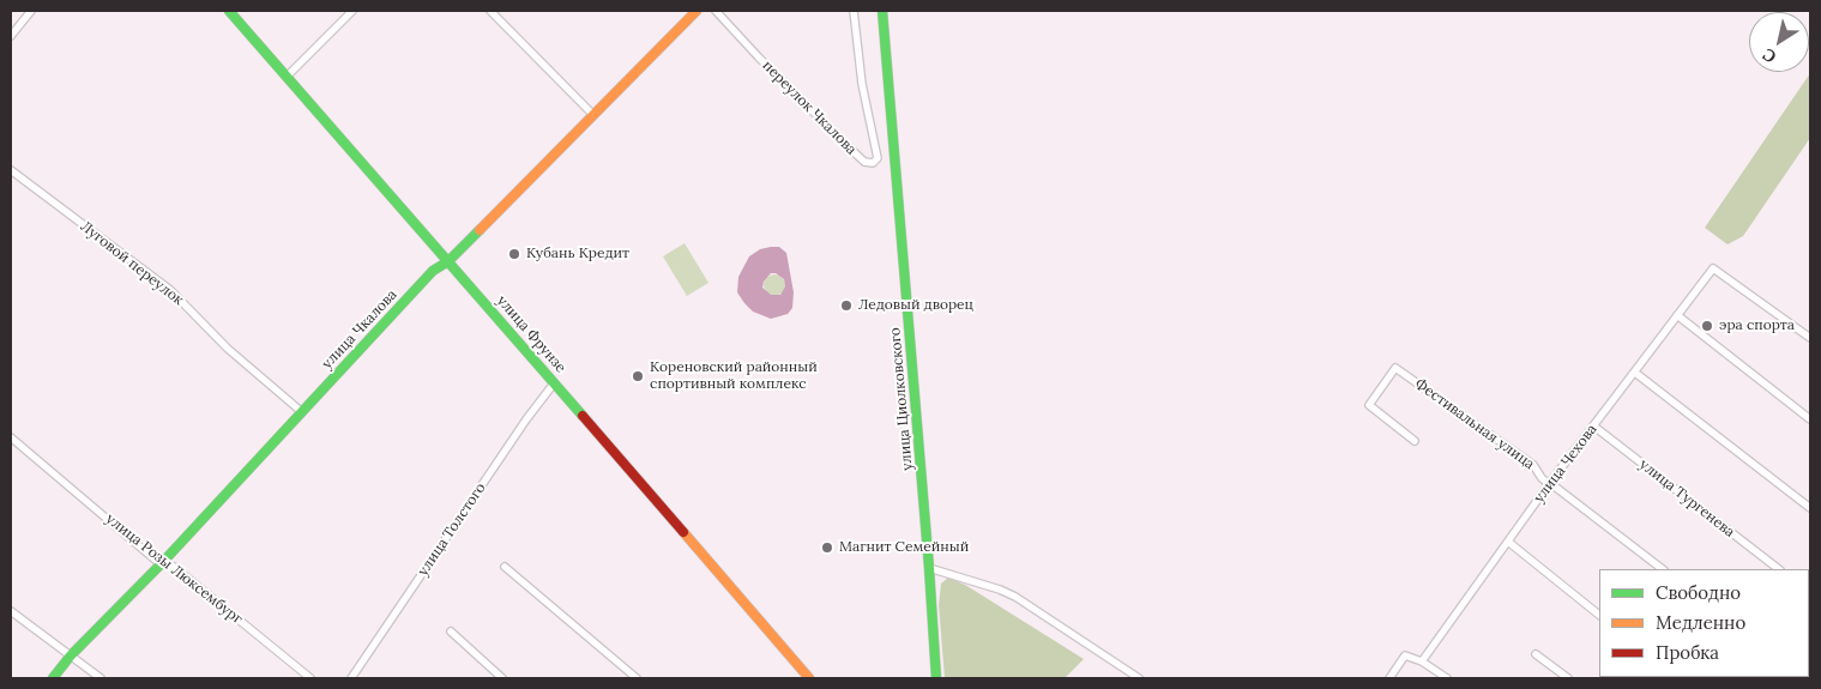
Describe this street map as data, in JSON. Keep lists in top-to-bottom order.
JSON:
{
  "streets": {
    "main road": ["улица Чкалова", "улица Фрунзе", "улица Циолковского"],
    "street": [
      "переулок Чкалова",
      "Луговой переулок",
      "Фестивальная улица",
      "улица Чехова",
      "улица Тургенева",
      "улица Толстого",
      "улица Розы Люксембург"
    ]
  },
  "crossings": [
    ["Луговой переулок", "улица Чкалова"],
    ["улица Чкалова", "улица Фрунзе"],
    ["улица Чкалова", "улица Розы Люксембург"],
    ["улица Фрунзе", "улица Толстого"],
    ["Фестивальная улица", "улица Чехова"],
    ["улица Чехова", "улица Тургенева"]
  ],
  "places": [
    "Кубань Кредит",
    "Ледовый дворец",
    "эра спорта",
    "Кореновский районный спортивный комплекс",
    "Магнит Семейный"
  ],
  "legend": ["Свободно", "Медленно", "Пробка"],
  "north": "bottom left"
}
